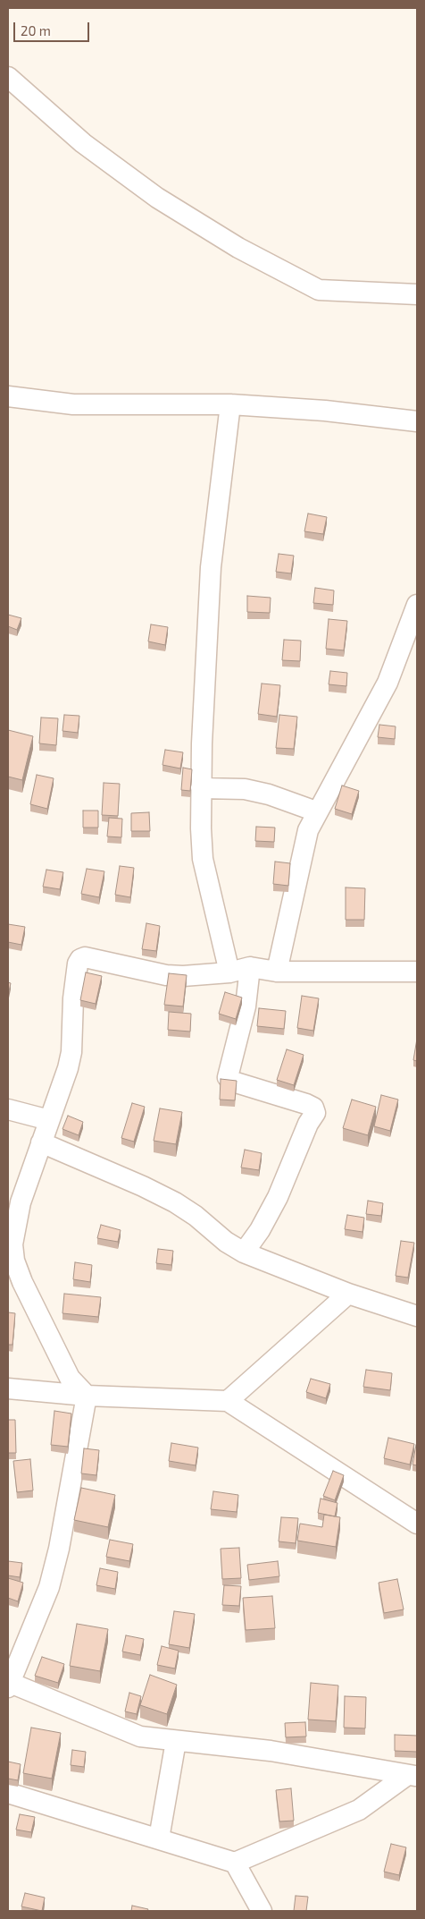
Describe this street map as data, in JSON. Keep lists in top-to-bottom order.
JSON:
{
  "scale_bar": "20 m"
}
